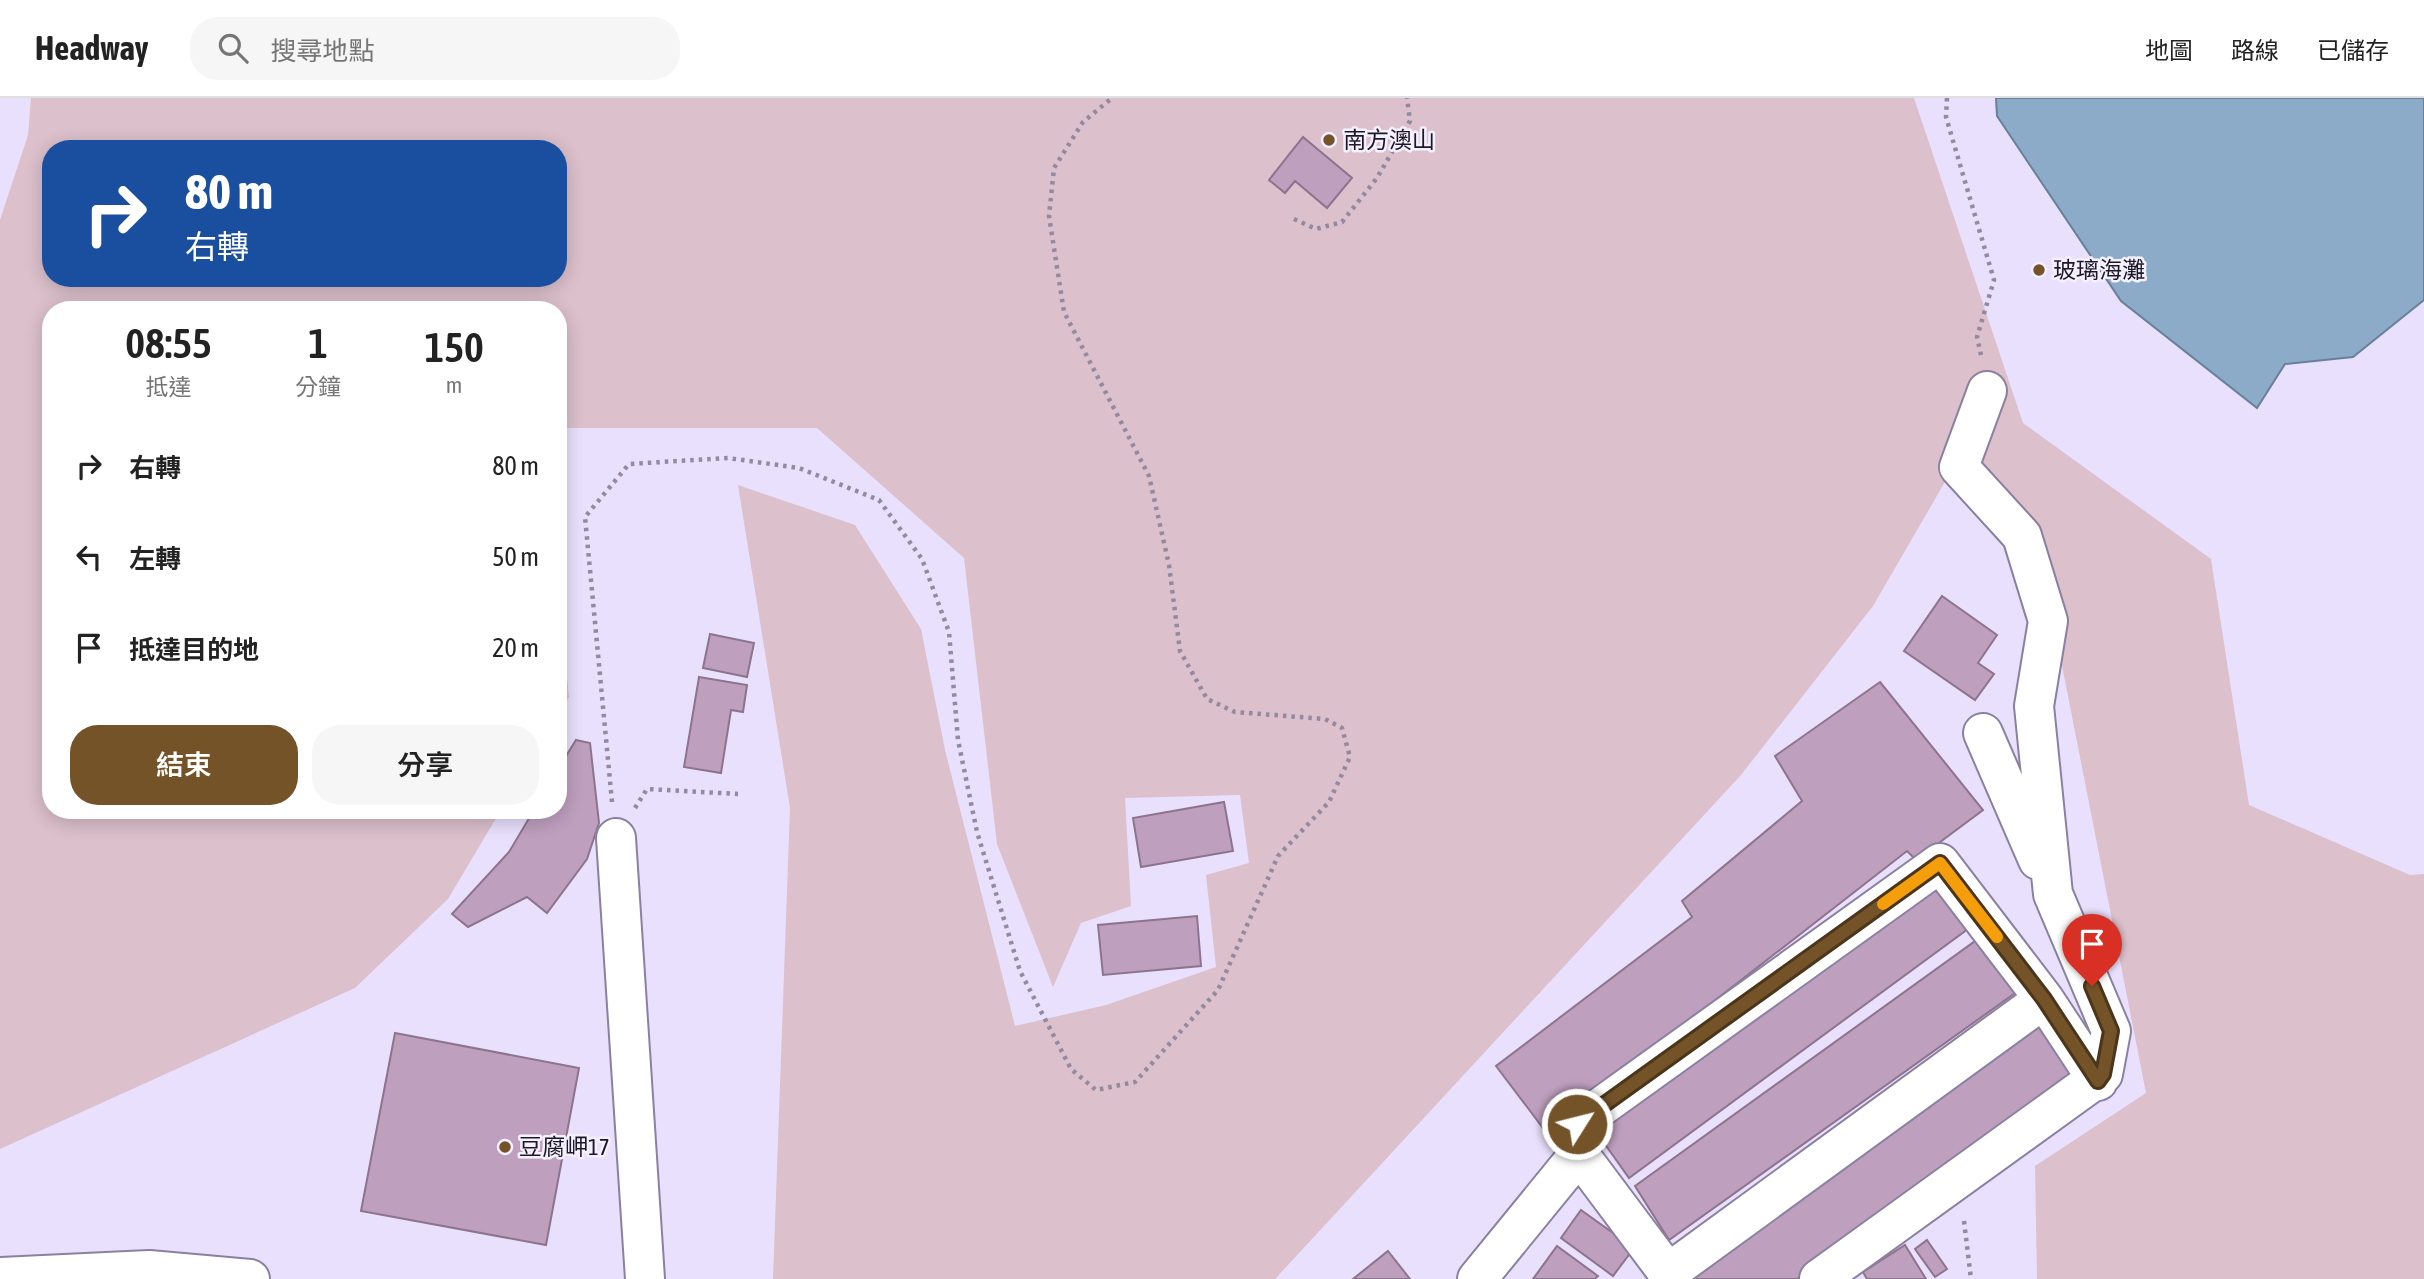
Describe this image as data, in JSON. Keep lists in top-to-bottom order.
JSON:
{
  "places": ["南方澳山", "玻璃海灘", "豆腐岬17"],
  "page": {
    "header": "Headway",
    "search": "搜尋地點",
    "nav": ["地圖", "路線", "已儲存"],
    "turn": ["80 m", "右轉"],
    "eta": [
      "08:55",
      "抵達",
      "1",
      "分鐘",
      "150",
      "m"
    ],
    "list": [
      {
        "name": "右轉",
        "value": "80 m"
      },
      {
        "name": "左轉",
        "value": "50 m"
      },
      {
        "name": "抵達目的地",
        "value": "20 m"
      }
    ],
    "buttons": ["結束", "分享"]
  }
}
